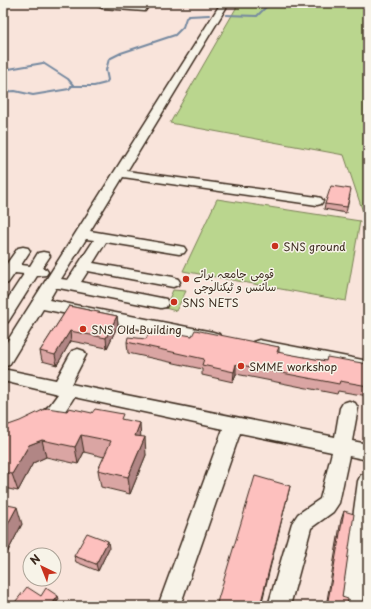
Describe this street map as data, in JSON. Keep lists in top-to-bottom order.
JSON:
{
  "places": [
    "SNS ground",
    "قومی جامعہ برائے سائنس و ٹیکنالوجی",
    "SNS NETS",
    "SNS Old Building",
    "SMME workshop"
  ],
  "north": "top left"
}
